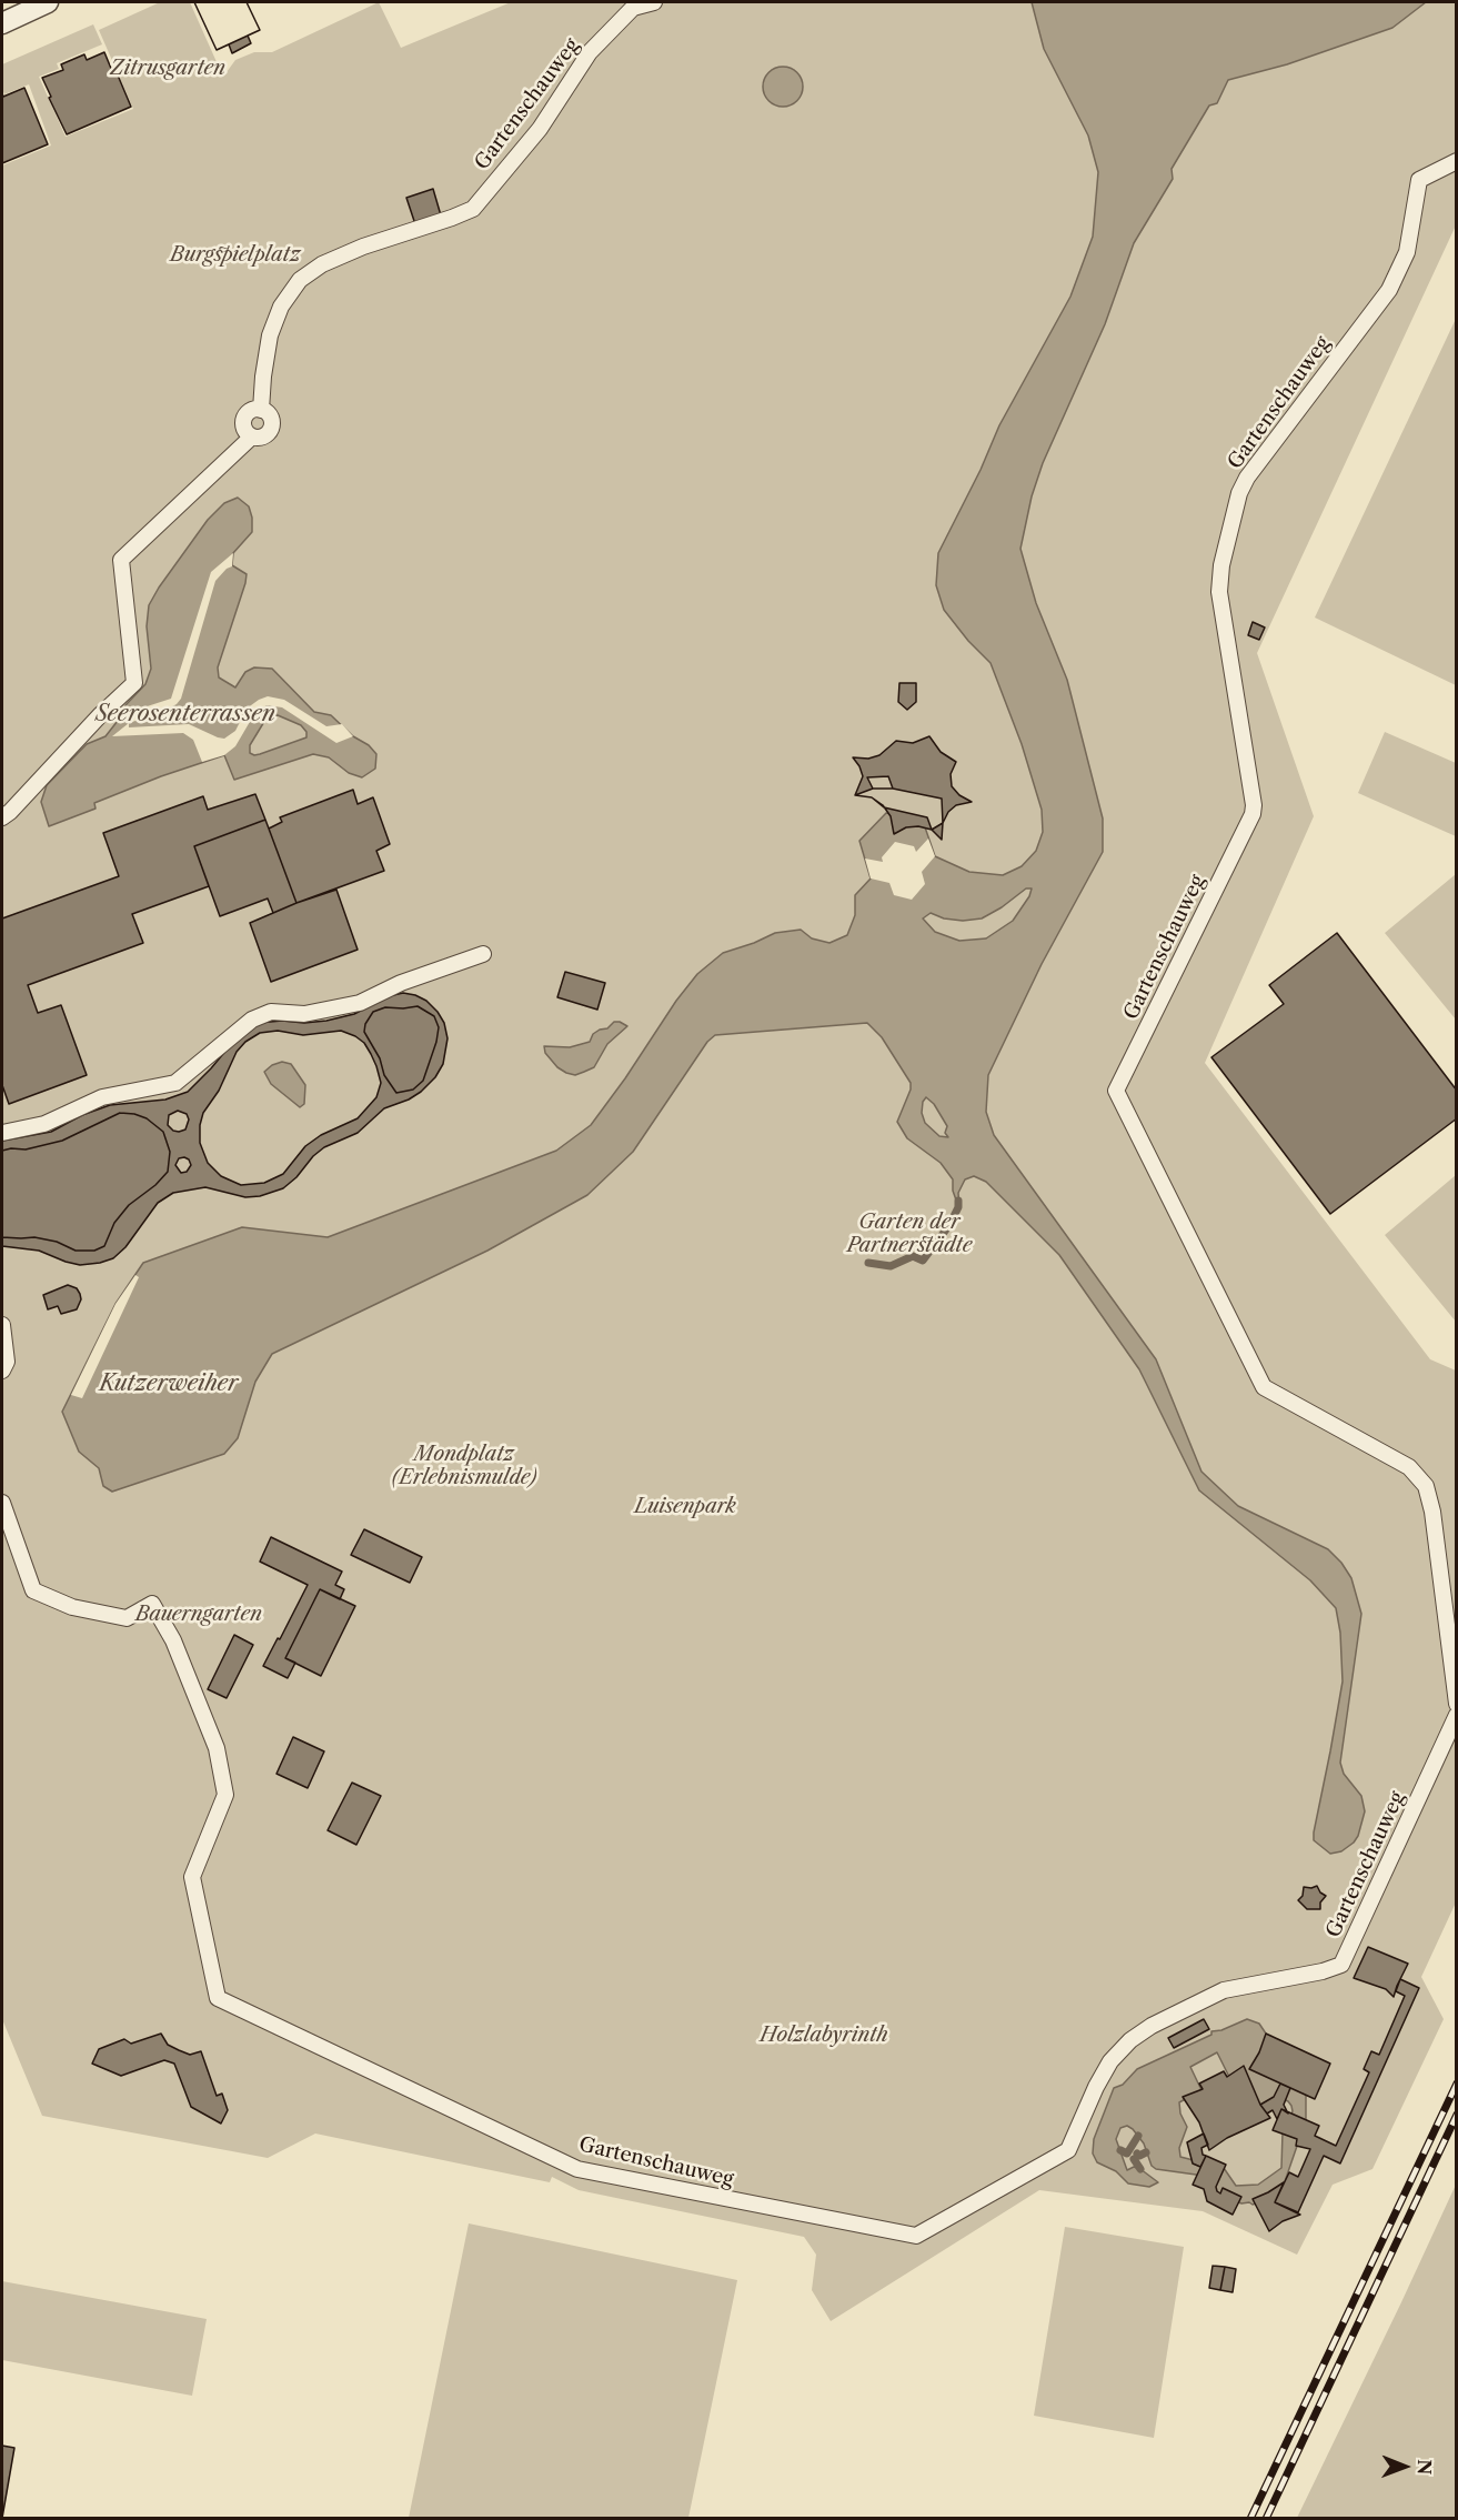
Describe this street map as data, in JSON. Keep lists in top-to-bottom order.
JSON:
{
  "streets": {
    "street": ["Gartenschauweg"]
  },
  "water": ["Seerosenterrassen", "Kutzerweiher"],
  "parks": [
    "Zitrusgarten",
    "Burgspielplatz",
    "Garten der Partnerstädte",
    "Mondplatz (Erlebnismulde)",
    "Luisenpark",
    "Bauerngarten",
    "Holzlabyrinth"
  ],
  "north": "right"
}
